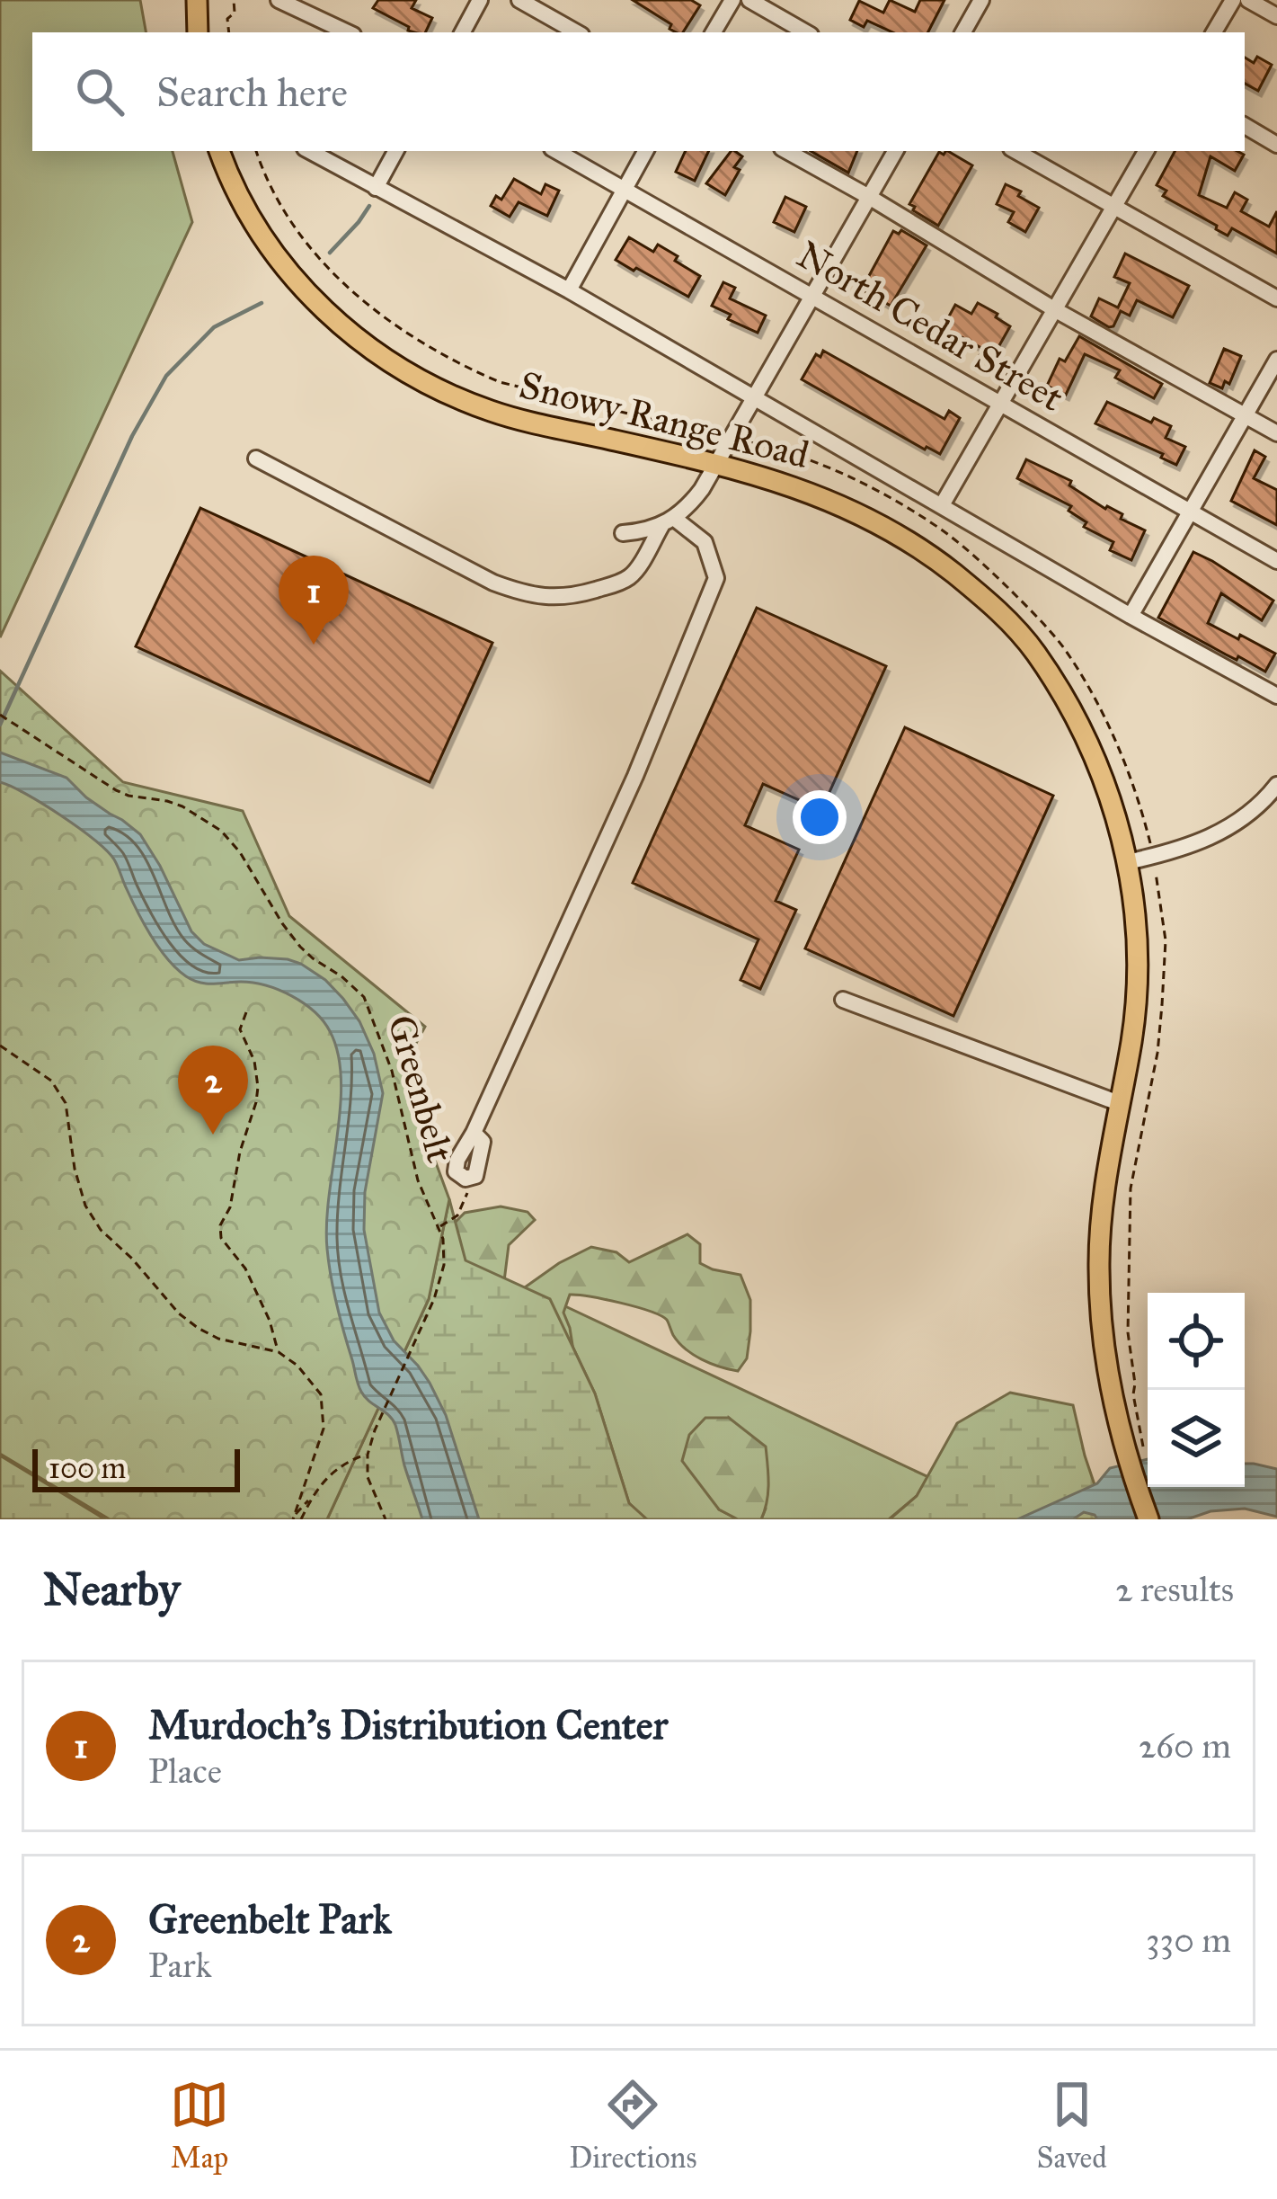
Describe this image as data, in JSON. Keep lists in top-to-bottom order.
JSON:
{
  "streets": {
    "main road": ["Snowy Range Road"],
    "street": ["North Cedar Street"],
    "path": ["Greenbelt"]
  },
  "scale_bar": "100 m",
  "page": {
    "search": "Search here",
    "pins": ["1", "2"],
    "scale": "100 m",
    "heading": ["Nearby", "2 results"],
    "list": [
      {
        "mark": "1",
        "name": "Murdoch's Distribution Center",
        "note": "Place",
        "value": "260 m"
      },
      {
        "mark": "2",
        "name": "Greenbelt Park",
        "note": "Park",
        "value": "330 m"
      }
    ],
    "nav": ["Map", "Directions", "Saved"]
  }
}
